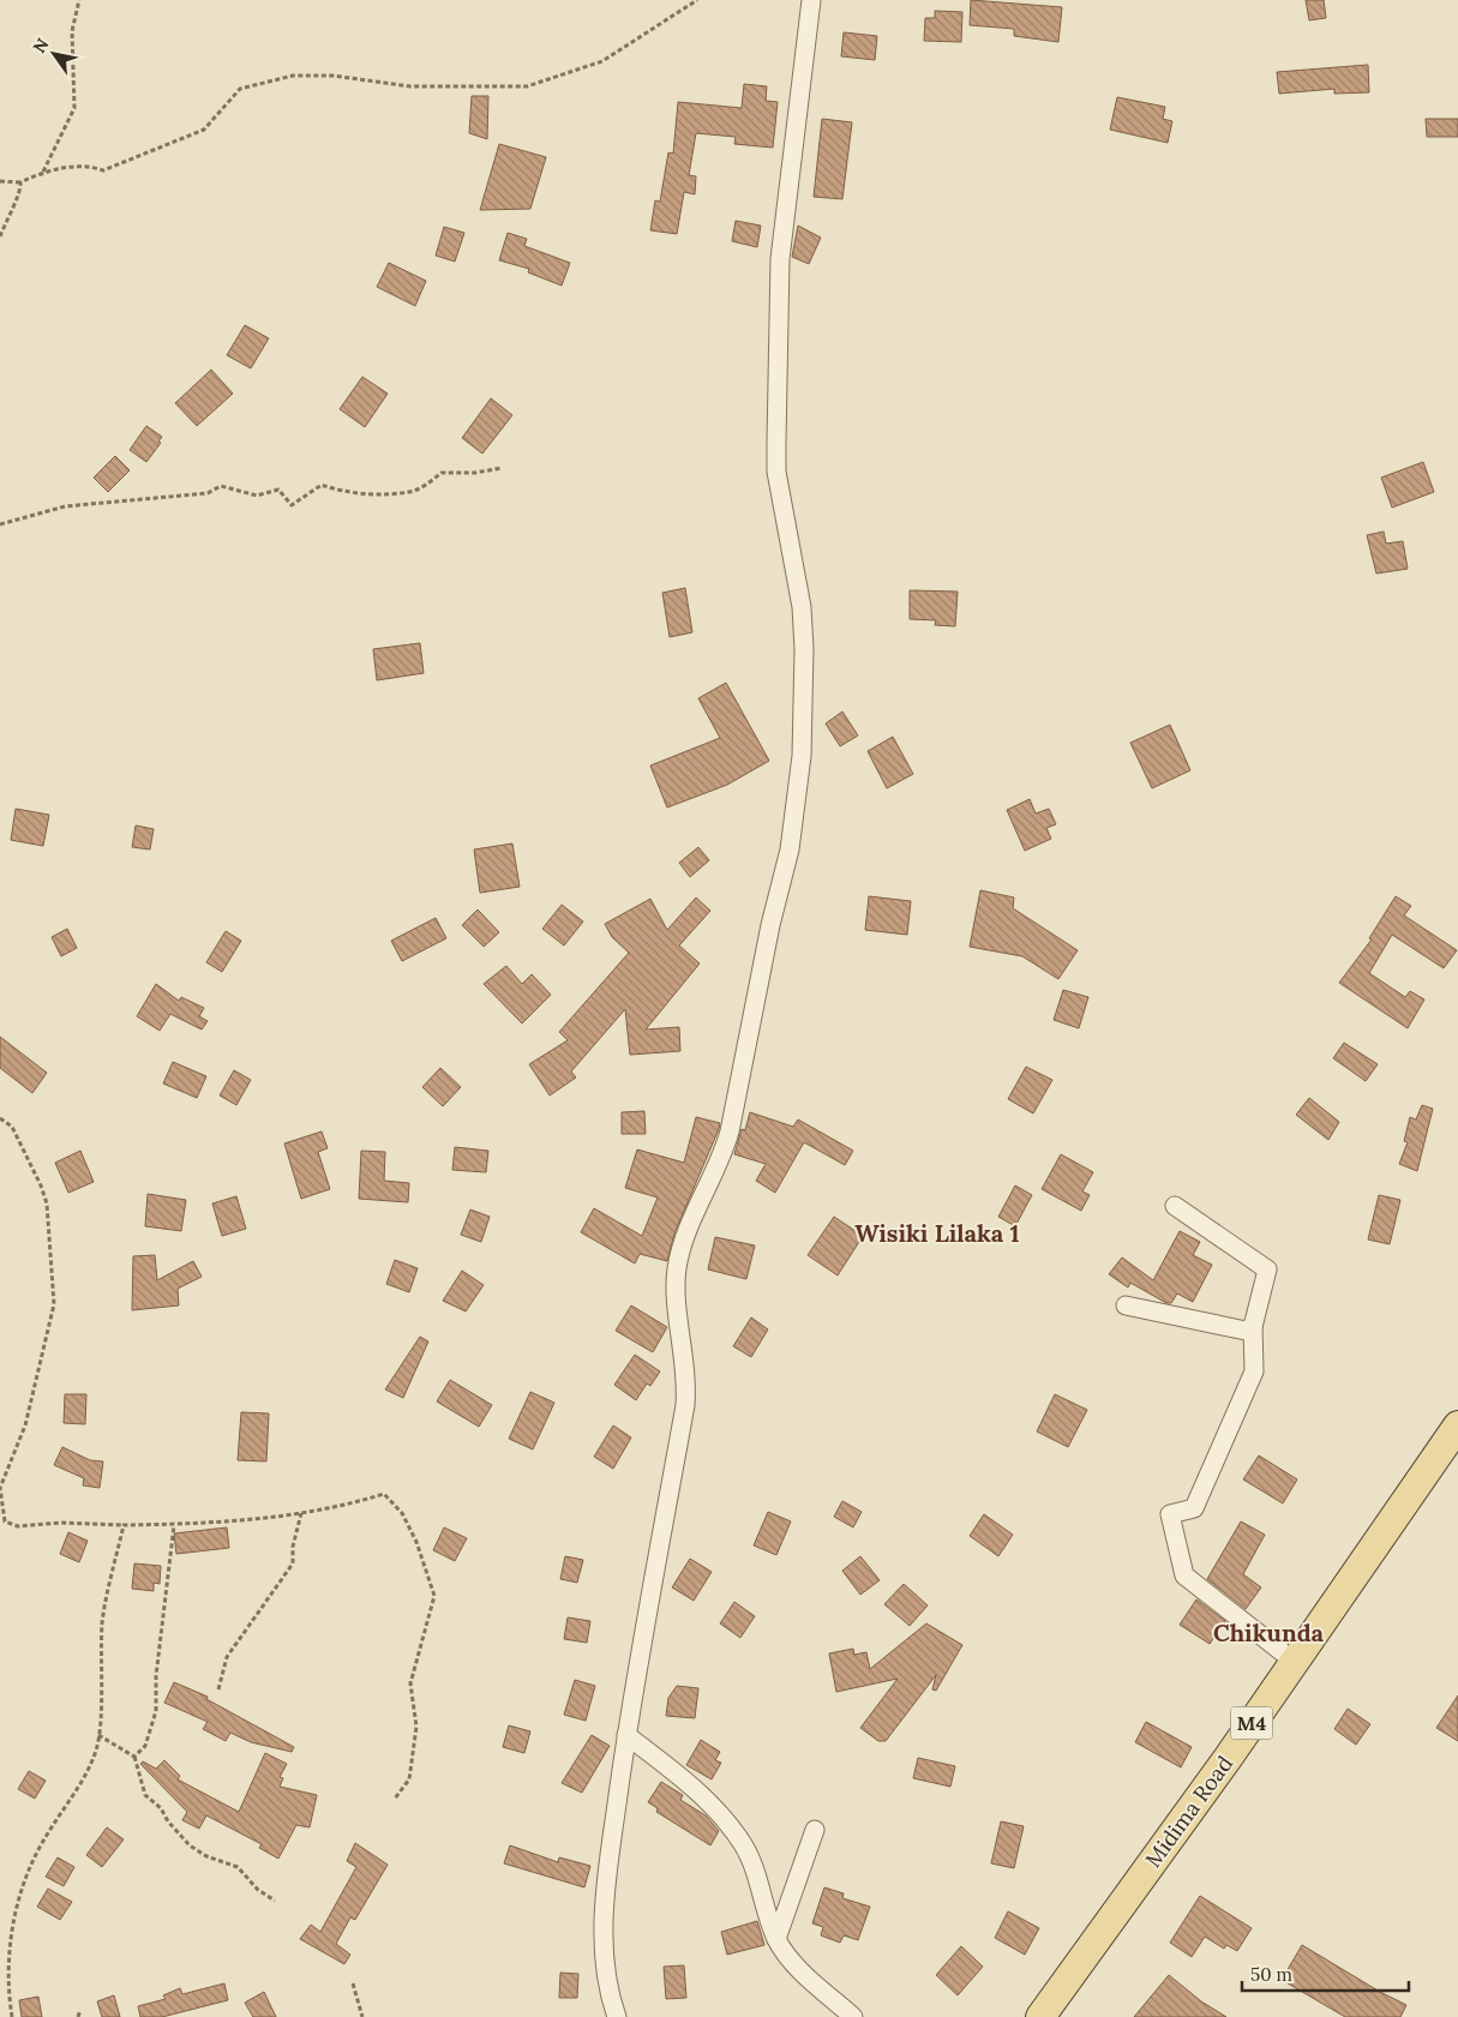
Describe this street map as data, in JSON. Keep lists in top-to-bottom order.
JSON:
{
  "streets": {
    "main road": ["M4", "Midima Road"]
  },
  "districts": ["Wisiki Lilaka 1", "Chikunda"],
  "scale_bar": "50 m",
  "north": "top left"
}
